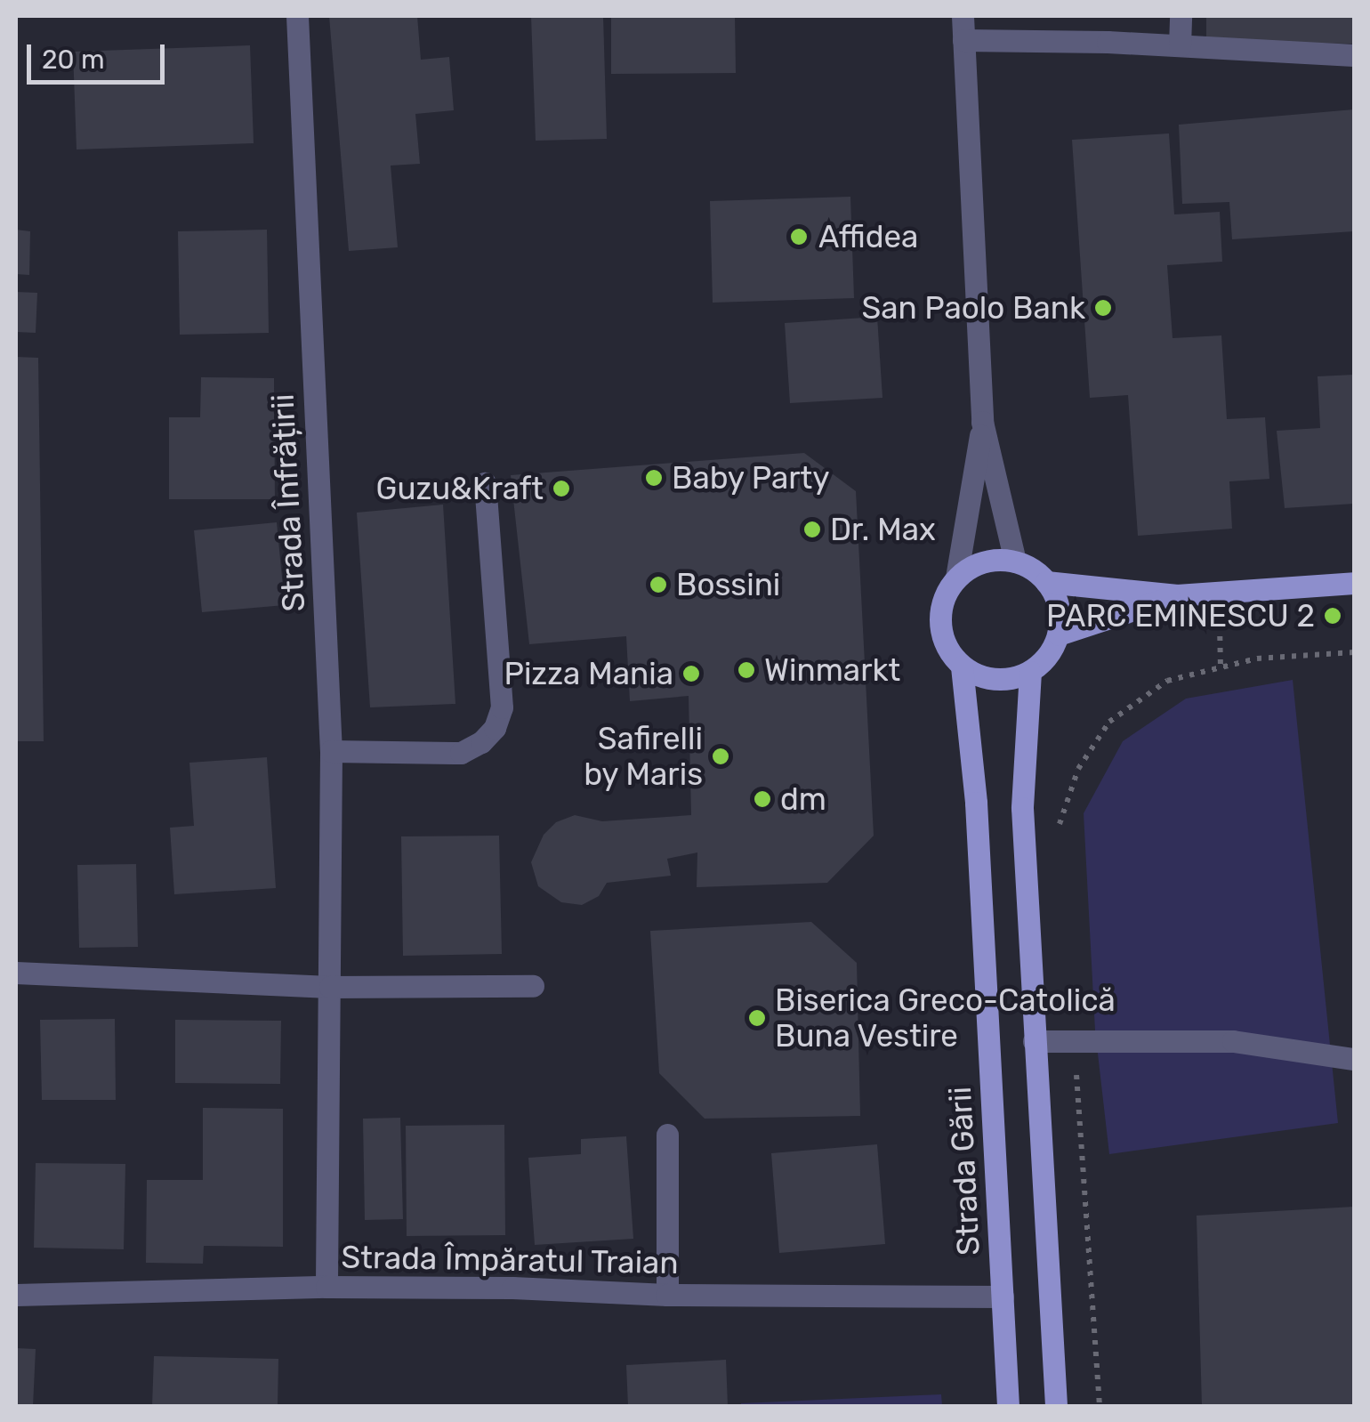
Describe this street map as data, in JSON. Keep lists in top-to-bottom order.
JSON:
{
  "streets": {
    "main road": ["Strada Gării"],
    "street": ["Strada Înfrățirii", "Strada Împăratul Traian"]
  },
  "crossings": [
    ["Strada Înfrățirii", "Strada Împăratul Traian"],
    ["Strada Gării", "Strada Împăratul Traian"]
  ],
  "places": [
    "Affidea",
    "San Paolo Bank",
    "Baby Party",
    "Guzu&Kraft",
    "Dr. Max",
    "Bossini",
    "PARC EMINESCU 2",
    "Winmarkt",
    "Pizza Mania",
    "Safirelli by Maris",
    "dm",
    "Biserica Greco-Catolică Buna Vestire"
  ],
  "scale_bar": "20 m"
}
